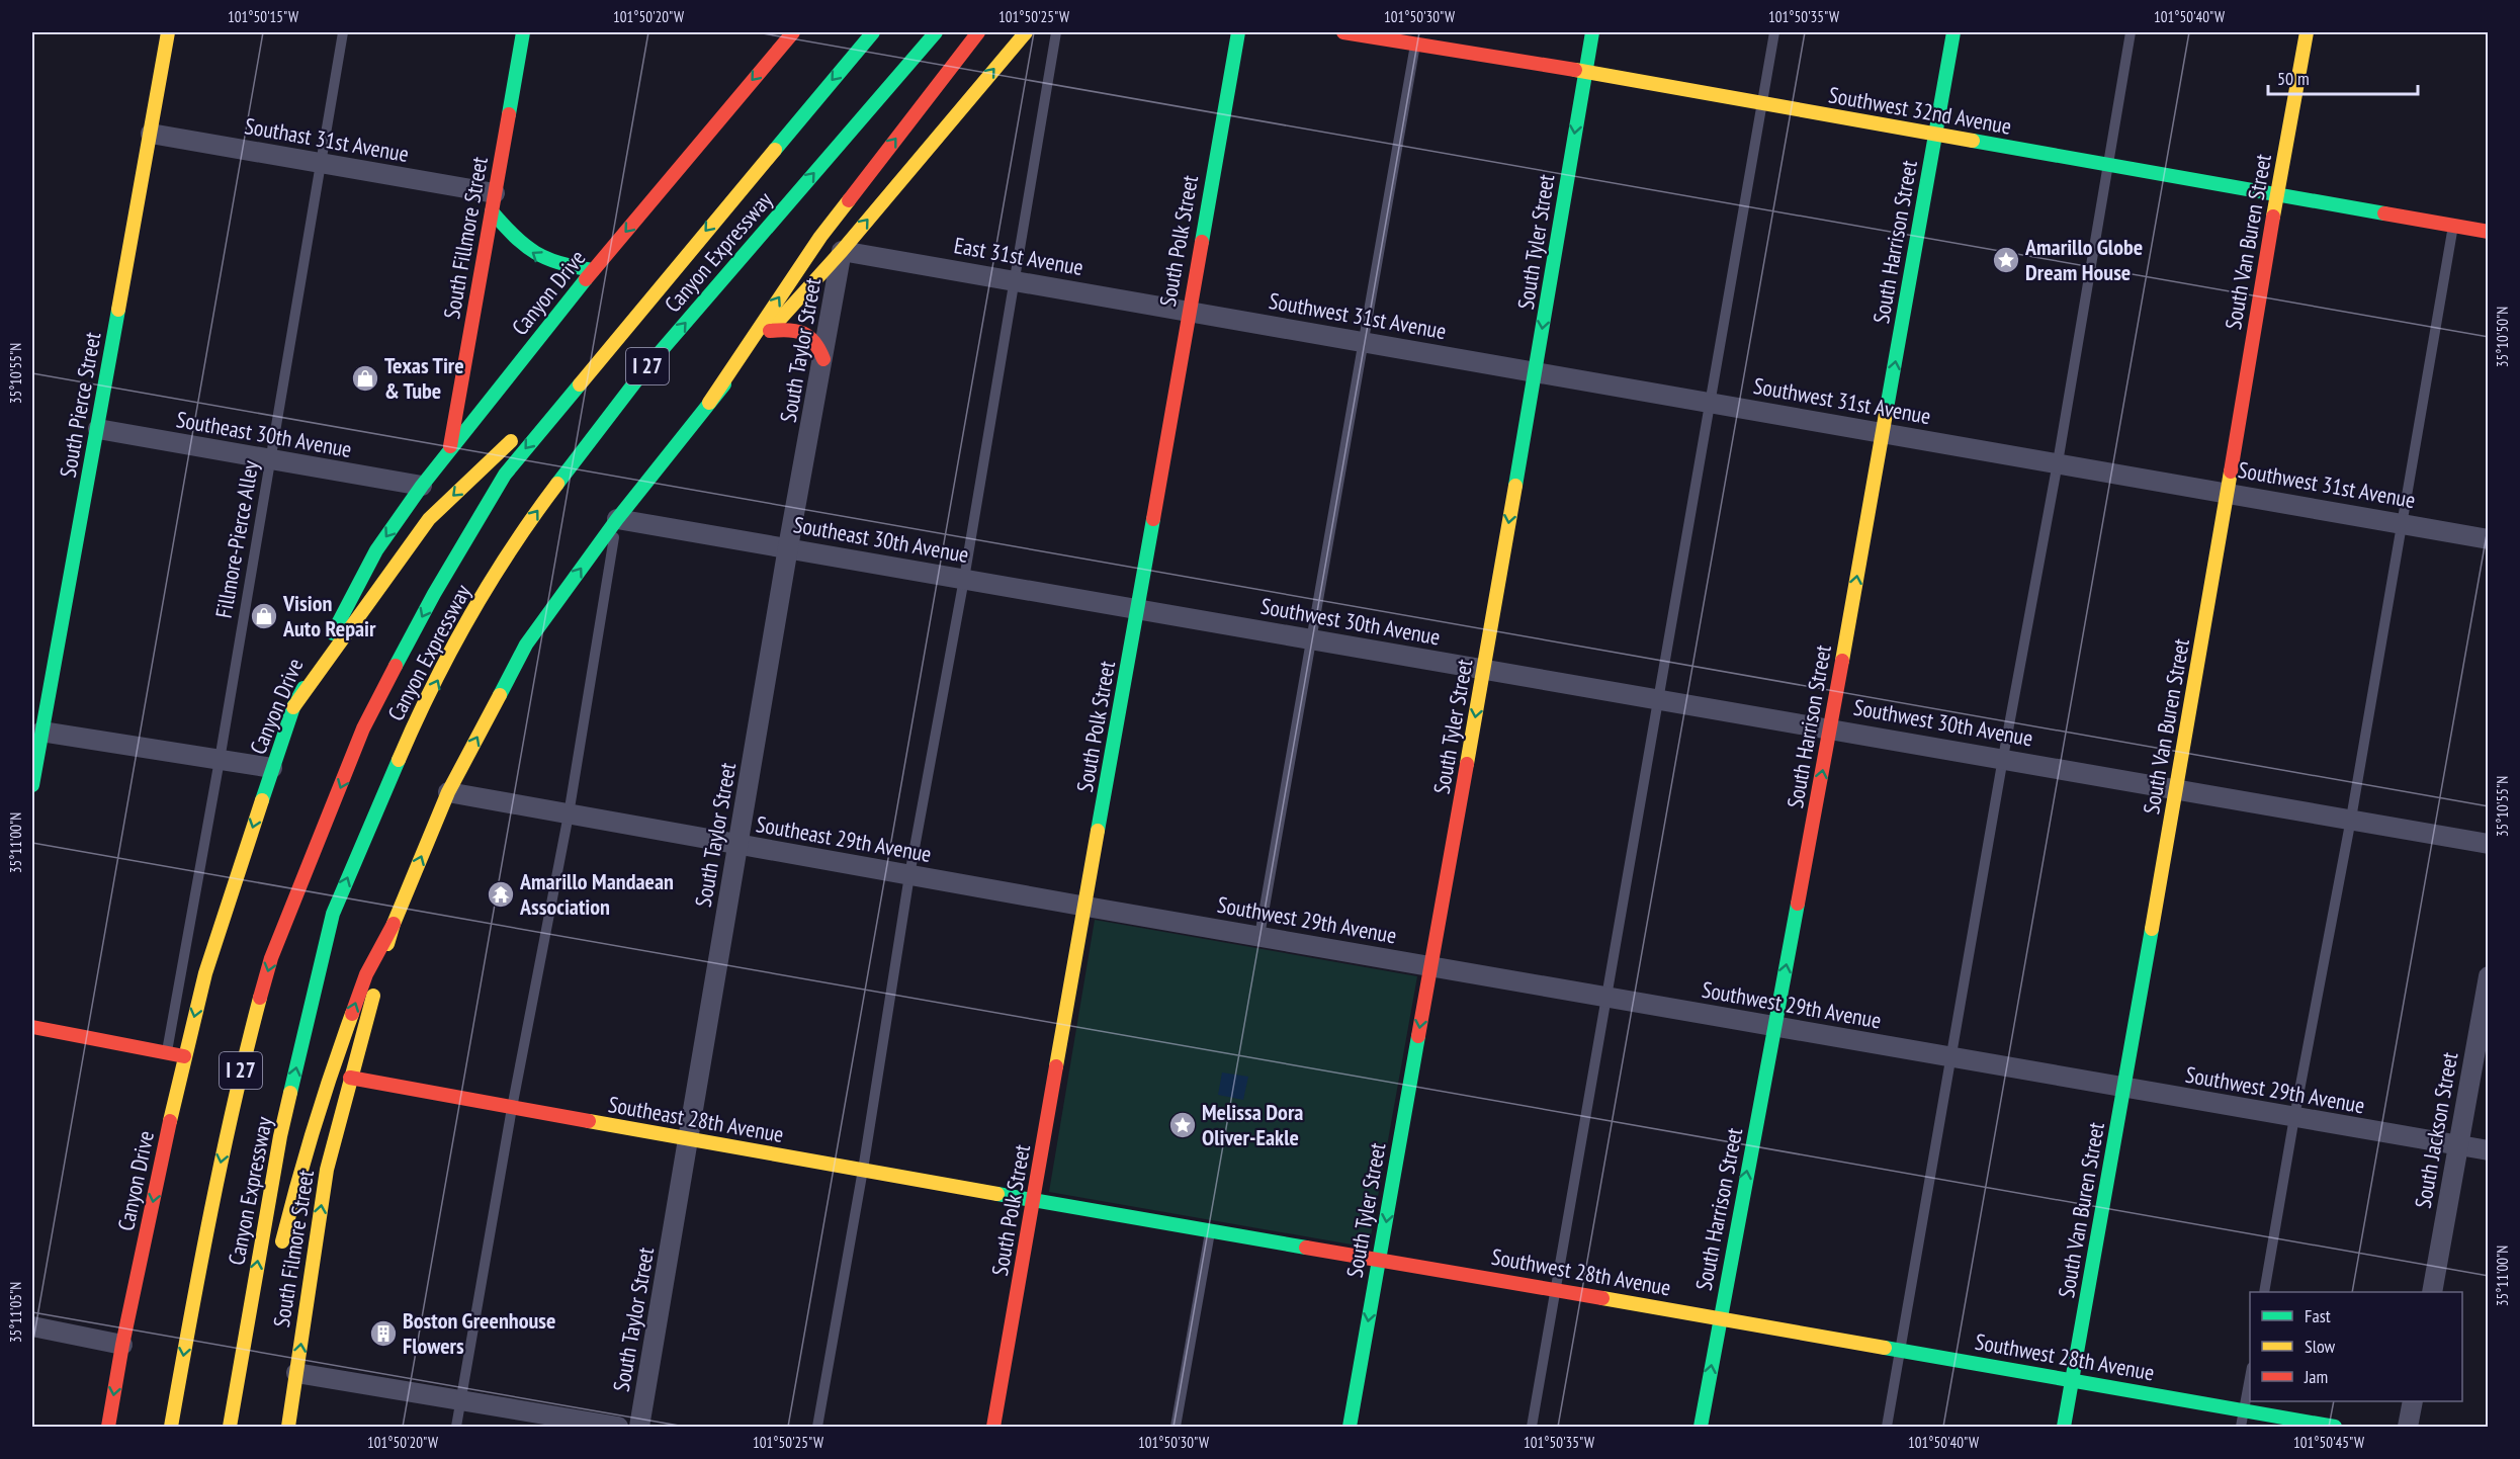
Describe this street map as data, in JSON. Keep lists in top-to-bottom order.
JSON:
{
  "streets": {
    "main road": [
      "Southwest 32nd Avenue",
      "South Fillmore Street",
      "South Polk Street",
      "South Tyler Street",
      "South Harrison Street",
      "South Van Buren Street",
      "Canyon Expressway",
      "Canyon Drive",
      "I 27",
      "South Pierce Street",
      "Southeast 28th Avenue",
      "South Filmore Street",
      "Southwest 28th Avenue"
    ],
    "street": [
      "Southast 31st Avenue",
      "East 31st Avenue",
      "Southwest 31st Avenue",
      "South Taylor Street",
      "Southeast 30th Avenue",
      "Southwest 30th Avenue",
      "Southeast 29th Avenue",
      "Southwest 29th Avenue",
      "South Jackson Street"
    ],
    "lane": ["Fillmore-Pierce Alley"]
  },
  "crossings": [
    ["Southwest 32nd Avenue", "South Tyler Street"],
    ["Southwest 32nd Avenue", "South Harrison Street"],
    ["Southwest 32nd Avenue", "South Van Buren Street"],
    ["Southast 31st Avenue", "South Fillmore Street"],
    ["Southast 31st Avenue", "South Pierce Street"],
    ["Southast 31st Avenue", "Fillmore-Pierce Alley"],
    ["South Fillmore Street", "Canyon Drive"],
    ["South Polk Street", "East 31st Avenue"],
    ["South Polk Street", "Southwest 31st Avenue"],
    ["South Polk Street", "Southeast 30th Avenue"],
    ["South Polk Street", "Southwest 30th Avenue"],
    ["South Polk Street", "Southeast 29th Avenue"],
    ["South Polk Street", "Southwest 29th Avenue"],
    ["South Polk Street", "Southeast 28th Avenue"],
    ["South Polk Street", "Southwest 28th Avenue"],
    ["South Tyler Street", "Southwest 31st Avenue"],
    ["South Tyler Street", "Southwest 30th Avenue"],
    ["South Tyler Street", "Southwest 29th Avenue"],
    ["South Tyler Street", "Southwest 28th Avenue"],
    ["South Harrison Street", "Southwest 31st Avenue"],
    ["South Harrison Street", "Southwest 30th Avenue"],
    ["South Harrison Street", "Southwest 29th Avenue"],
    ["South Harrison Street", "Southwest 28th Avenue"],
    ["South Van Buren Street", "Southwest 31st Avenue"],
    ["South Van Buren Street", "Southwest 30th Avenue"],
    ["South Van Buren Street", "Southwest 29th Avenue"],
    ["South Van Buren Street", "Southwest 28th Avenue"],
    ["East 31st Avenue", "Southwest 31st Avenue"],
    ["East 31st Avenue", "South Taylor Street"],
    ["Canyon Drive", "Southeast 30th Avenue"],
    ["South Taylor Street", "Southeast 30th Avenue"],
    ["South Taylor Street", "Southeast 29th Avenue"],
    ["South Taylor Street", "Southeast 28th Avenue"],
    ["South Pierce Street", "Southeast 30th Avenue"],
    ["Southeast 30th Avenue", "Fillmore-Pierce Alley"],
    ["Southeast 30th Avenue", "Southwest 30th Avenue"],
    ["Southeast 29th Avenue", "Southwest 29th Avenue"],
    ["Southwest 29th Avenue", "South Jackson Street"],
    ["Southeast 28th Avenue", "South Filmore Street"],
    ["Southeast 28th Avenue", "Southwest 28th Avenue"]
  ],
  "one_way": ["South Tyler Street", "South Harrison Street", "Canyon Drive"],
  "places": {
    "place": ["Amarillo Globe Dream House", "Melissa Dora Oliver-Eakle"],
    "shop": ["Texas Tire & Tube", "Vision Auto Repair"],
    "temple": ["Amarillo Mandaean Association"],
    "building": ["Boston Greenhouse Flowers"]
  },
  "legend": ["Fast", "Slow", "Jam"],
  "scale_bar": "50 m",
  "coordinates": [
    "101°50'15\"W",
    "101°50'20\"W",
    "101°50'25\"W",
    "101°50'30\"W",
    "101°50'35\"W",
    "101°50'40\"W",
    "35°10'50\"N",
    "35°10'55\"N",
    "35°11'00\"N",
    "35°11'05\"N",
    "101°50'45\"W"
  ]
}
